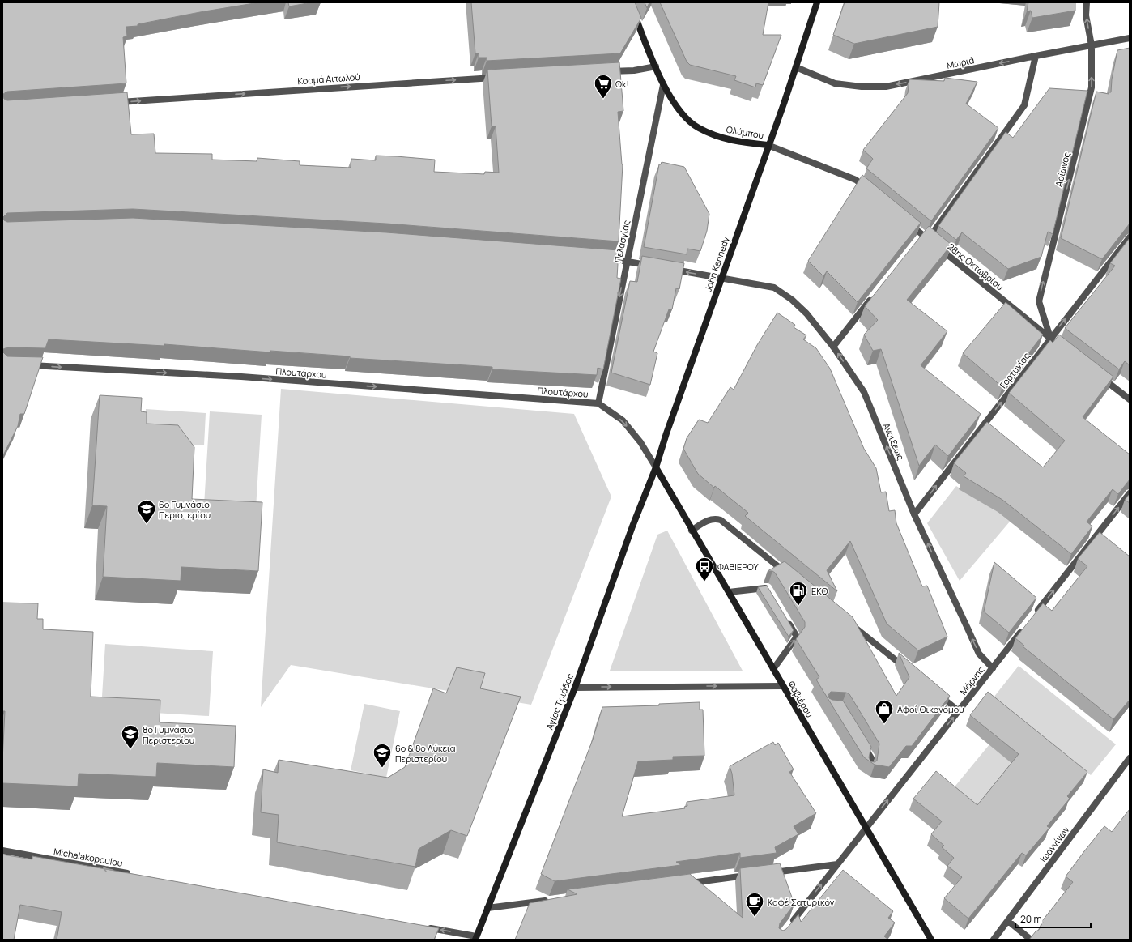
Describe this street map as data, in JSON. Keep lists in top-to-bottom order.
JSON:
{
  "streets": {
    "street": [
      "Μωριά",
      "Κοσμά Αιτωλού",
      "Ολύμπου",
      "Αρίωνος",
      "Πελασγίας",
      "John Kennedy",
      "28ης Οκτωβρίου",
      "Γορτυνίας",
      "Πλουτάρχου",
      "Ανοίξεως",
      "Μάρνης",
      "Φαβιέρου",
      "Αγίας Τριάδος",
      "Ιωαννίνων",
      "Michalakopoulou"
    ]
  },
  "crossings": [
    ["Μωριά", "Αρίωνος"],
    ["Μωριά", "John Kennedy"],
    ["Ολύμπου", "Πελασγίας"],
    ["Ολύμπου", "John Kennedy"],
    ["Αρίωνος", "28ης Οκτωβρίου"],
    ["Αρίωνος", "Γορτυνίας"],
    ["Πελασγίας", "Πλουτάρχου"],
    ["John Kennedy", "Ανοίξεως"],
    ["John Kennedy", "Φαβιέρου"],
    ["John Kennedy", "Αγίας Τριάδος"],
    ["28ης Οκτωβρίου", "Γορτυνίας"],
    ["Γορτυνίας", "Ανοίξεως"],
    ["Ανοίξεως", "Μάρνης"],
    ["Μάρνης", "Φαβιέρου"],
    ["Φαβιέρου", "Αγίας Τριάδος"]
  ],
  "one_way": [
    "Μωριά",
    "Κοσμά Αιτωλού",
    "Αρίωνος",
    "Πελασγίας",
    "Γορτυνίας",
    "Πλουτάρχου",
    "Ανοίξεως",
    "Μάρνης",
    "Michalakopoulou"
  ],
  "places": {
    "supermarket": ["Ok!"],
    "school or university": ["6ο Γυμνάσιο Περιστερίου", "8ο Γυμνάσιο Περιστερίου", "6ο & 8ο Λύκεια Περιστερίου"],
    "bus stop": ["ΦΑΒΙΕΡΟΥ"],
    "fuel station": ["EKO"],
    "shop": ["Αφοί Οικονόμου"],
    "cafe": ["Καφέ Σατυρικόν"]
  },
  "scale_bar": "20 m"
}
